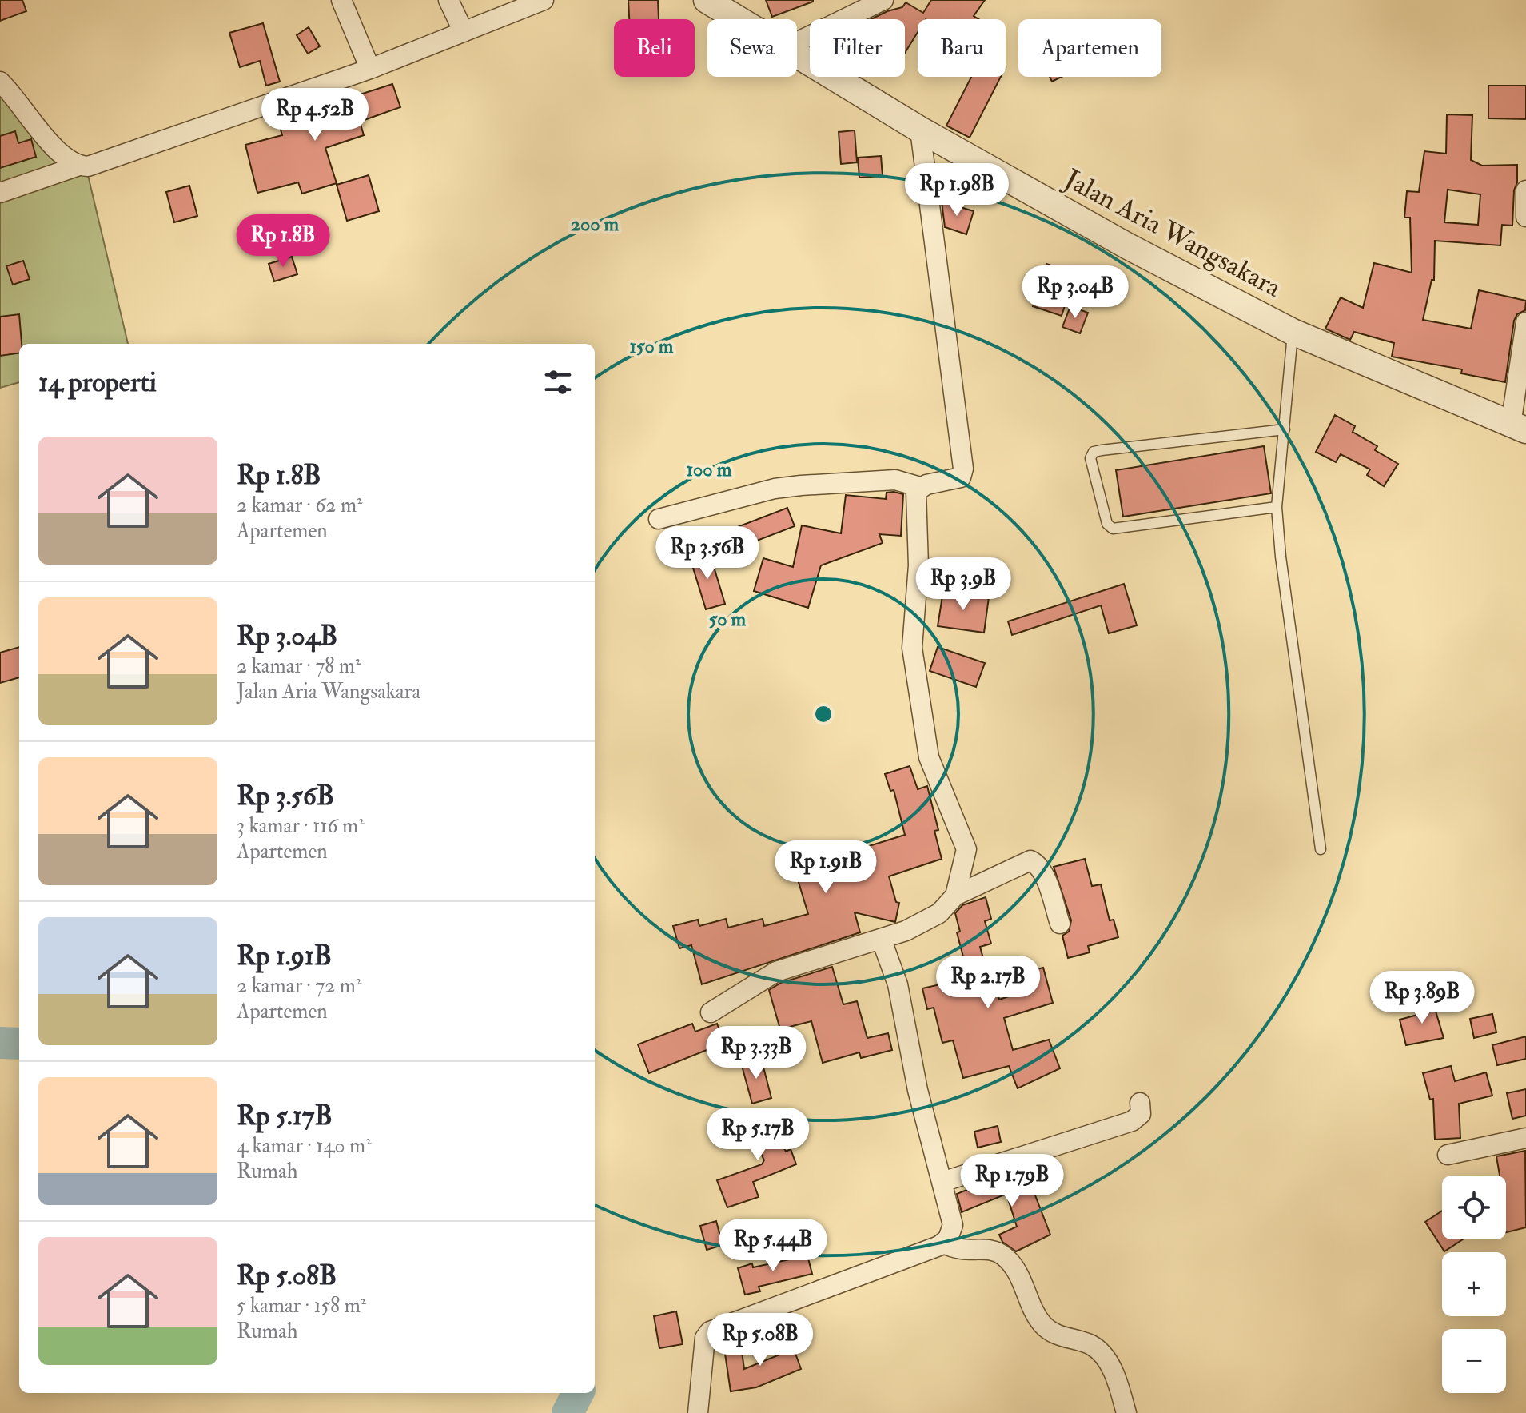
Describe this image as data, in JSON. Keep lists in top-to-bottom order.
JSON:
{
  "streets": {
    "street": ["Jalan Aria Wangsakara"]
  },
  "page": {
    "chip": [
      "Beli",
      "Sewa",
      "Filter",
      "Baru",
      "Apartemen"
    ],
    "price": [
      "Rp 4.52B",
      "Rp 1.98B",
      "Rp 1.8B",
      "Rp 3.04B",
      "Rp 3.56B",
      "Rp 3.9B",
      "Rp 1.91B",
      "Rp 2.17B",
      "Rp 3.89B",
      "Rp 3.33B",
      "Rp 5.17B",
      "Rp 1.79B",
      "Rp 5.44B",
      "Rp 5.08B"
    ],
    "heading": "14 properti",
    "list": [
      {
        "name": "Rp 1.8B",
        "note": "2 kamar · 62 m² · Apartemen"
      },
      {
        "name": "Rp 3.04B",
        "note": "2 kamar · 78 m² · Jalan Aria Wangsakara"
      },
      {
        "name": "Rp 3.56B",
        "note": "3 kamar · 116 m² · Apartemen"
      },
      {
        "name": "Rp 1.91B",
        "note": "2 kamar · 72 m² · Apartemen"
      },
      {
        "name": "Rp 5.17B",
        "note": "4 kamar · 140 m² · Rumah"
      },
      {
        "name": "Rp 5.08B",
        "note": "5 kamar · 158 m² · Rumah"
      }
    ],
    "map_buttons": ["+", "−"]
  },
  "rings": [
    "200 m",
    "150 m",
    "100 m",
    "50 m"
  ]
}
